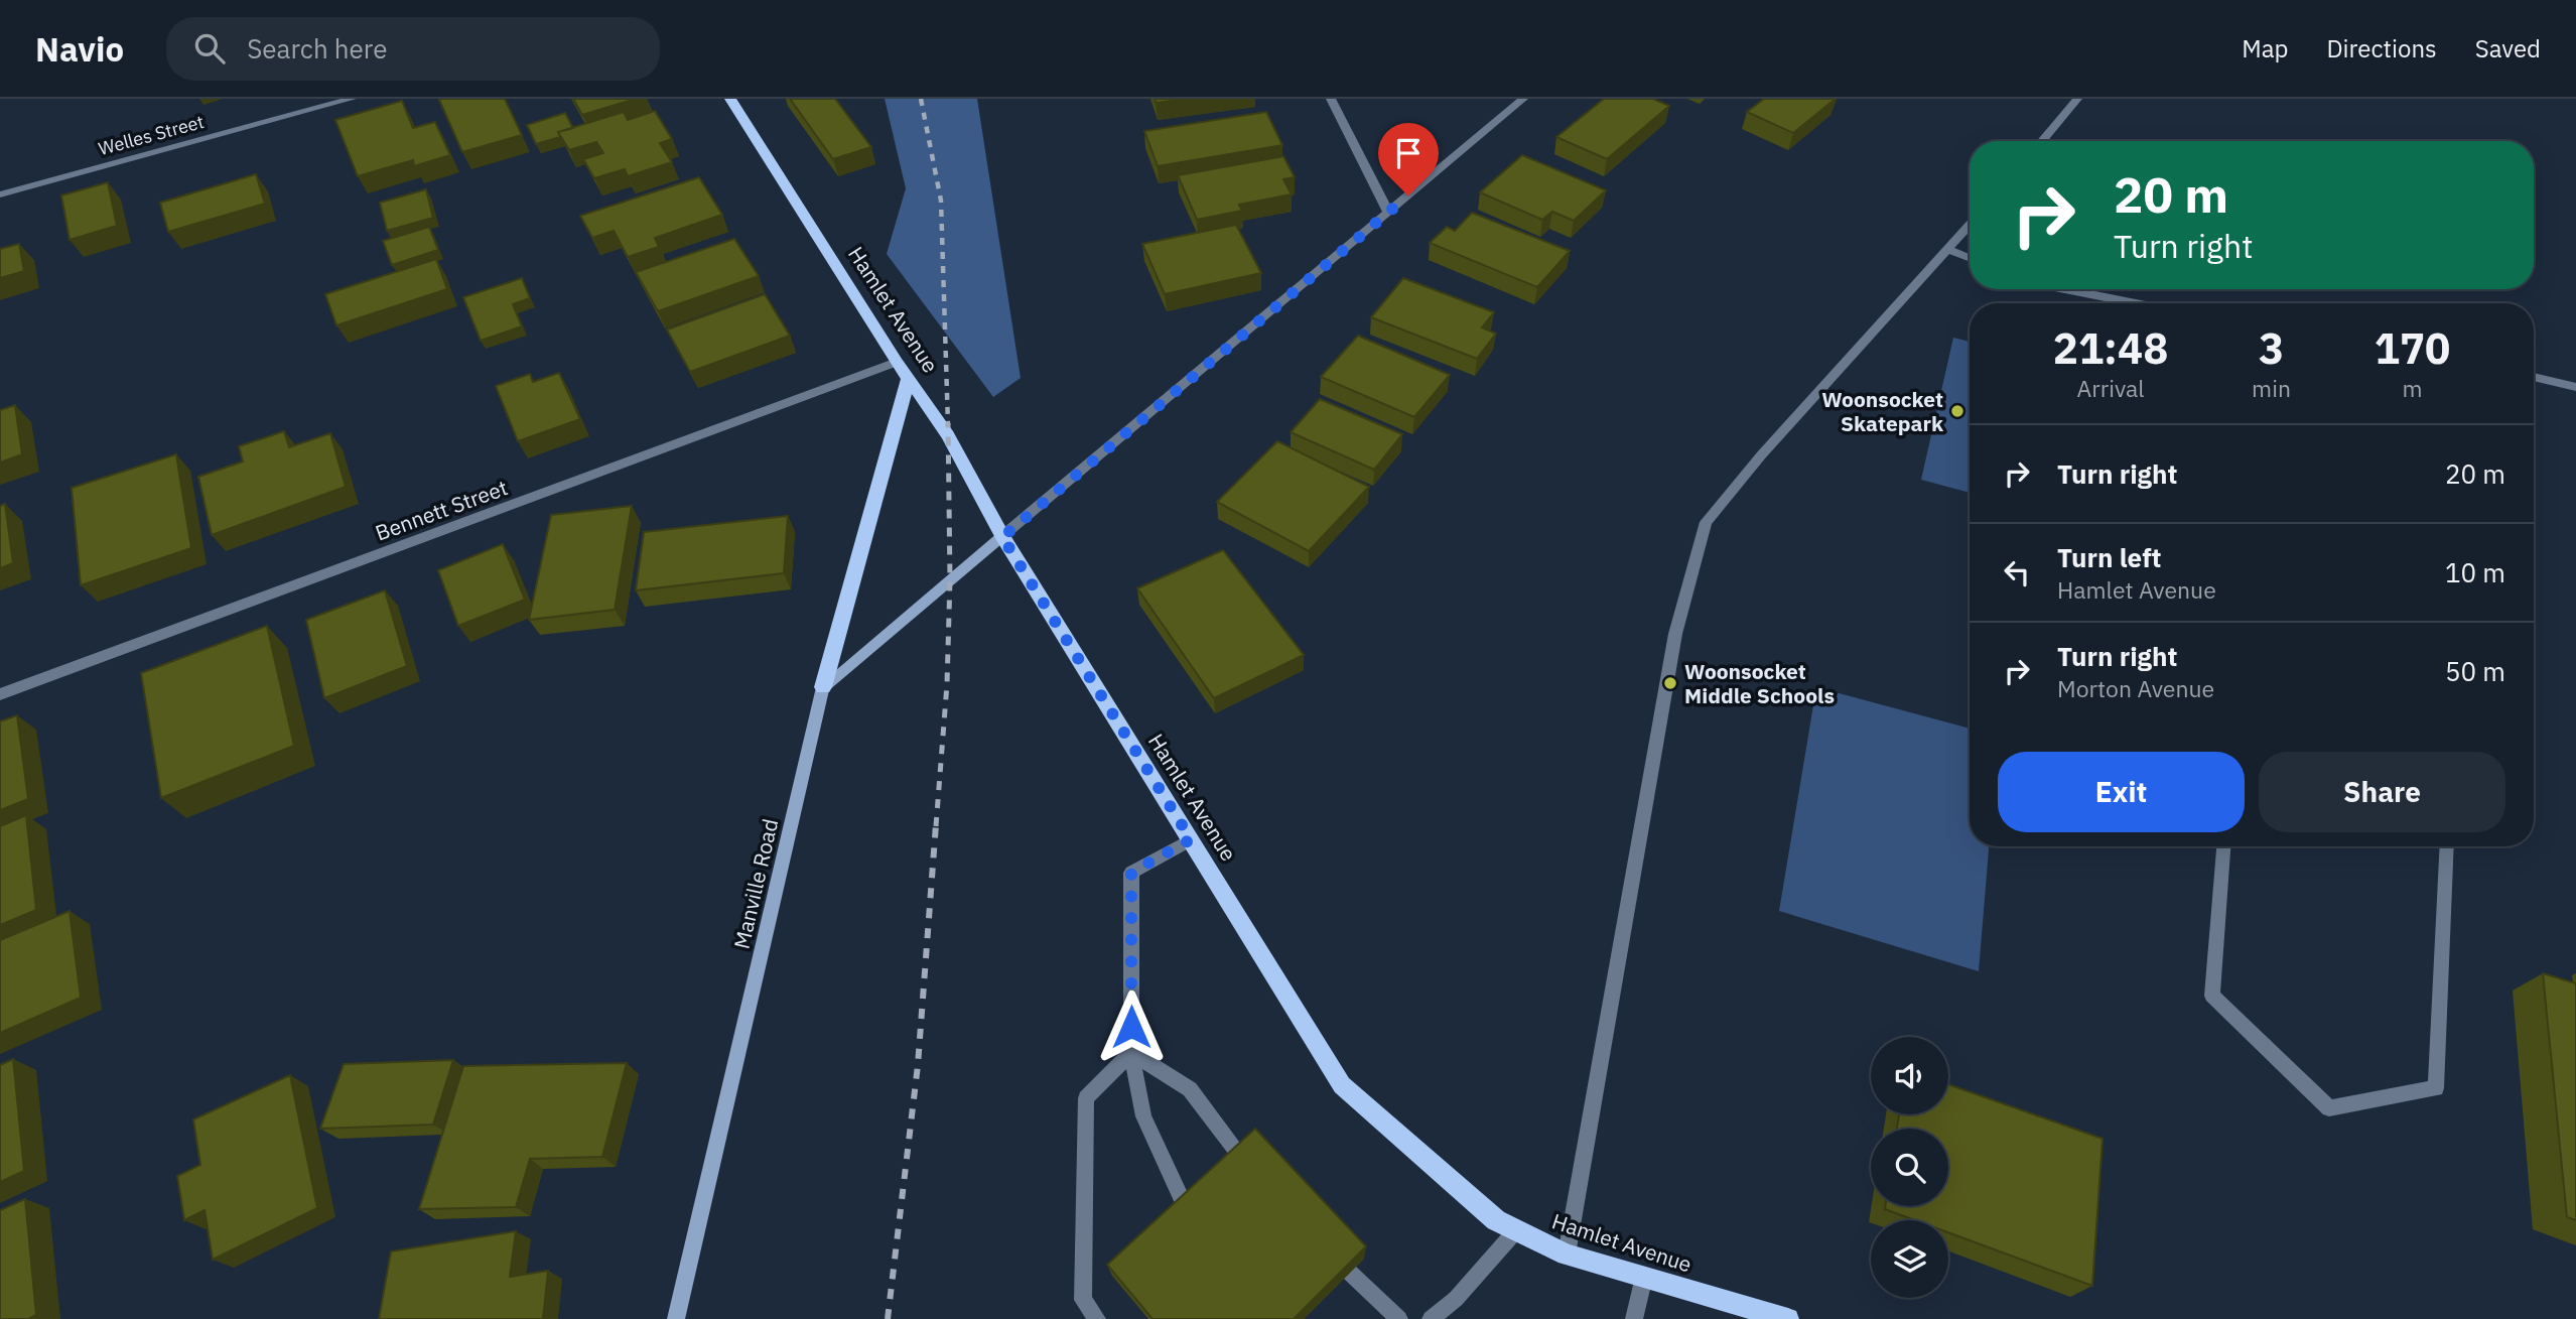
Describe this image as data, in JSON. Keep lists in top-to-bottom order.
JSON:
{
  "streets": {
    "main road": ["Hamlet Avenue", "Manville Road"],
    "street": ["Welles Street", "Bennett Street"]
  },
  "crossings": [
    ["Hamlet Avenue", "Bennett Street"]
  ],
  "places": ["Woonsocket Skatepark", "Woonsocket Middle Schools"],
  "page": {
    "header": "Navio",
    "search": "Search here",
    "nav": ["Map", "Directions", "Saved"],
    "turn": ["20 m", "Turn right"],
    "eta": [
      "21:48",
      "Arrival",
      "3",
      "min",
      "170",
      "m"
    ],
    "list": [
      {
        "name": "Turn right",
        "value": "20 m"
      },
      {
        "name": "Turn left",
        "note": "Hamlet Avenue",
        "value": "10 m"
      },
      {
        "name": "Turn right",
        "note": "Morton Avenue",
        "value": "50 m"
      }
    ],
    "buttons": ["Exit", "Share"]
  }
}
